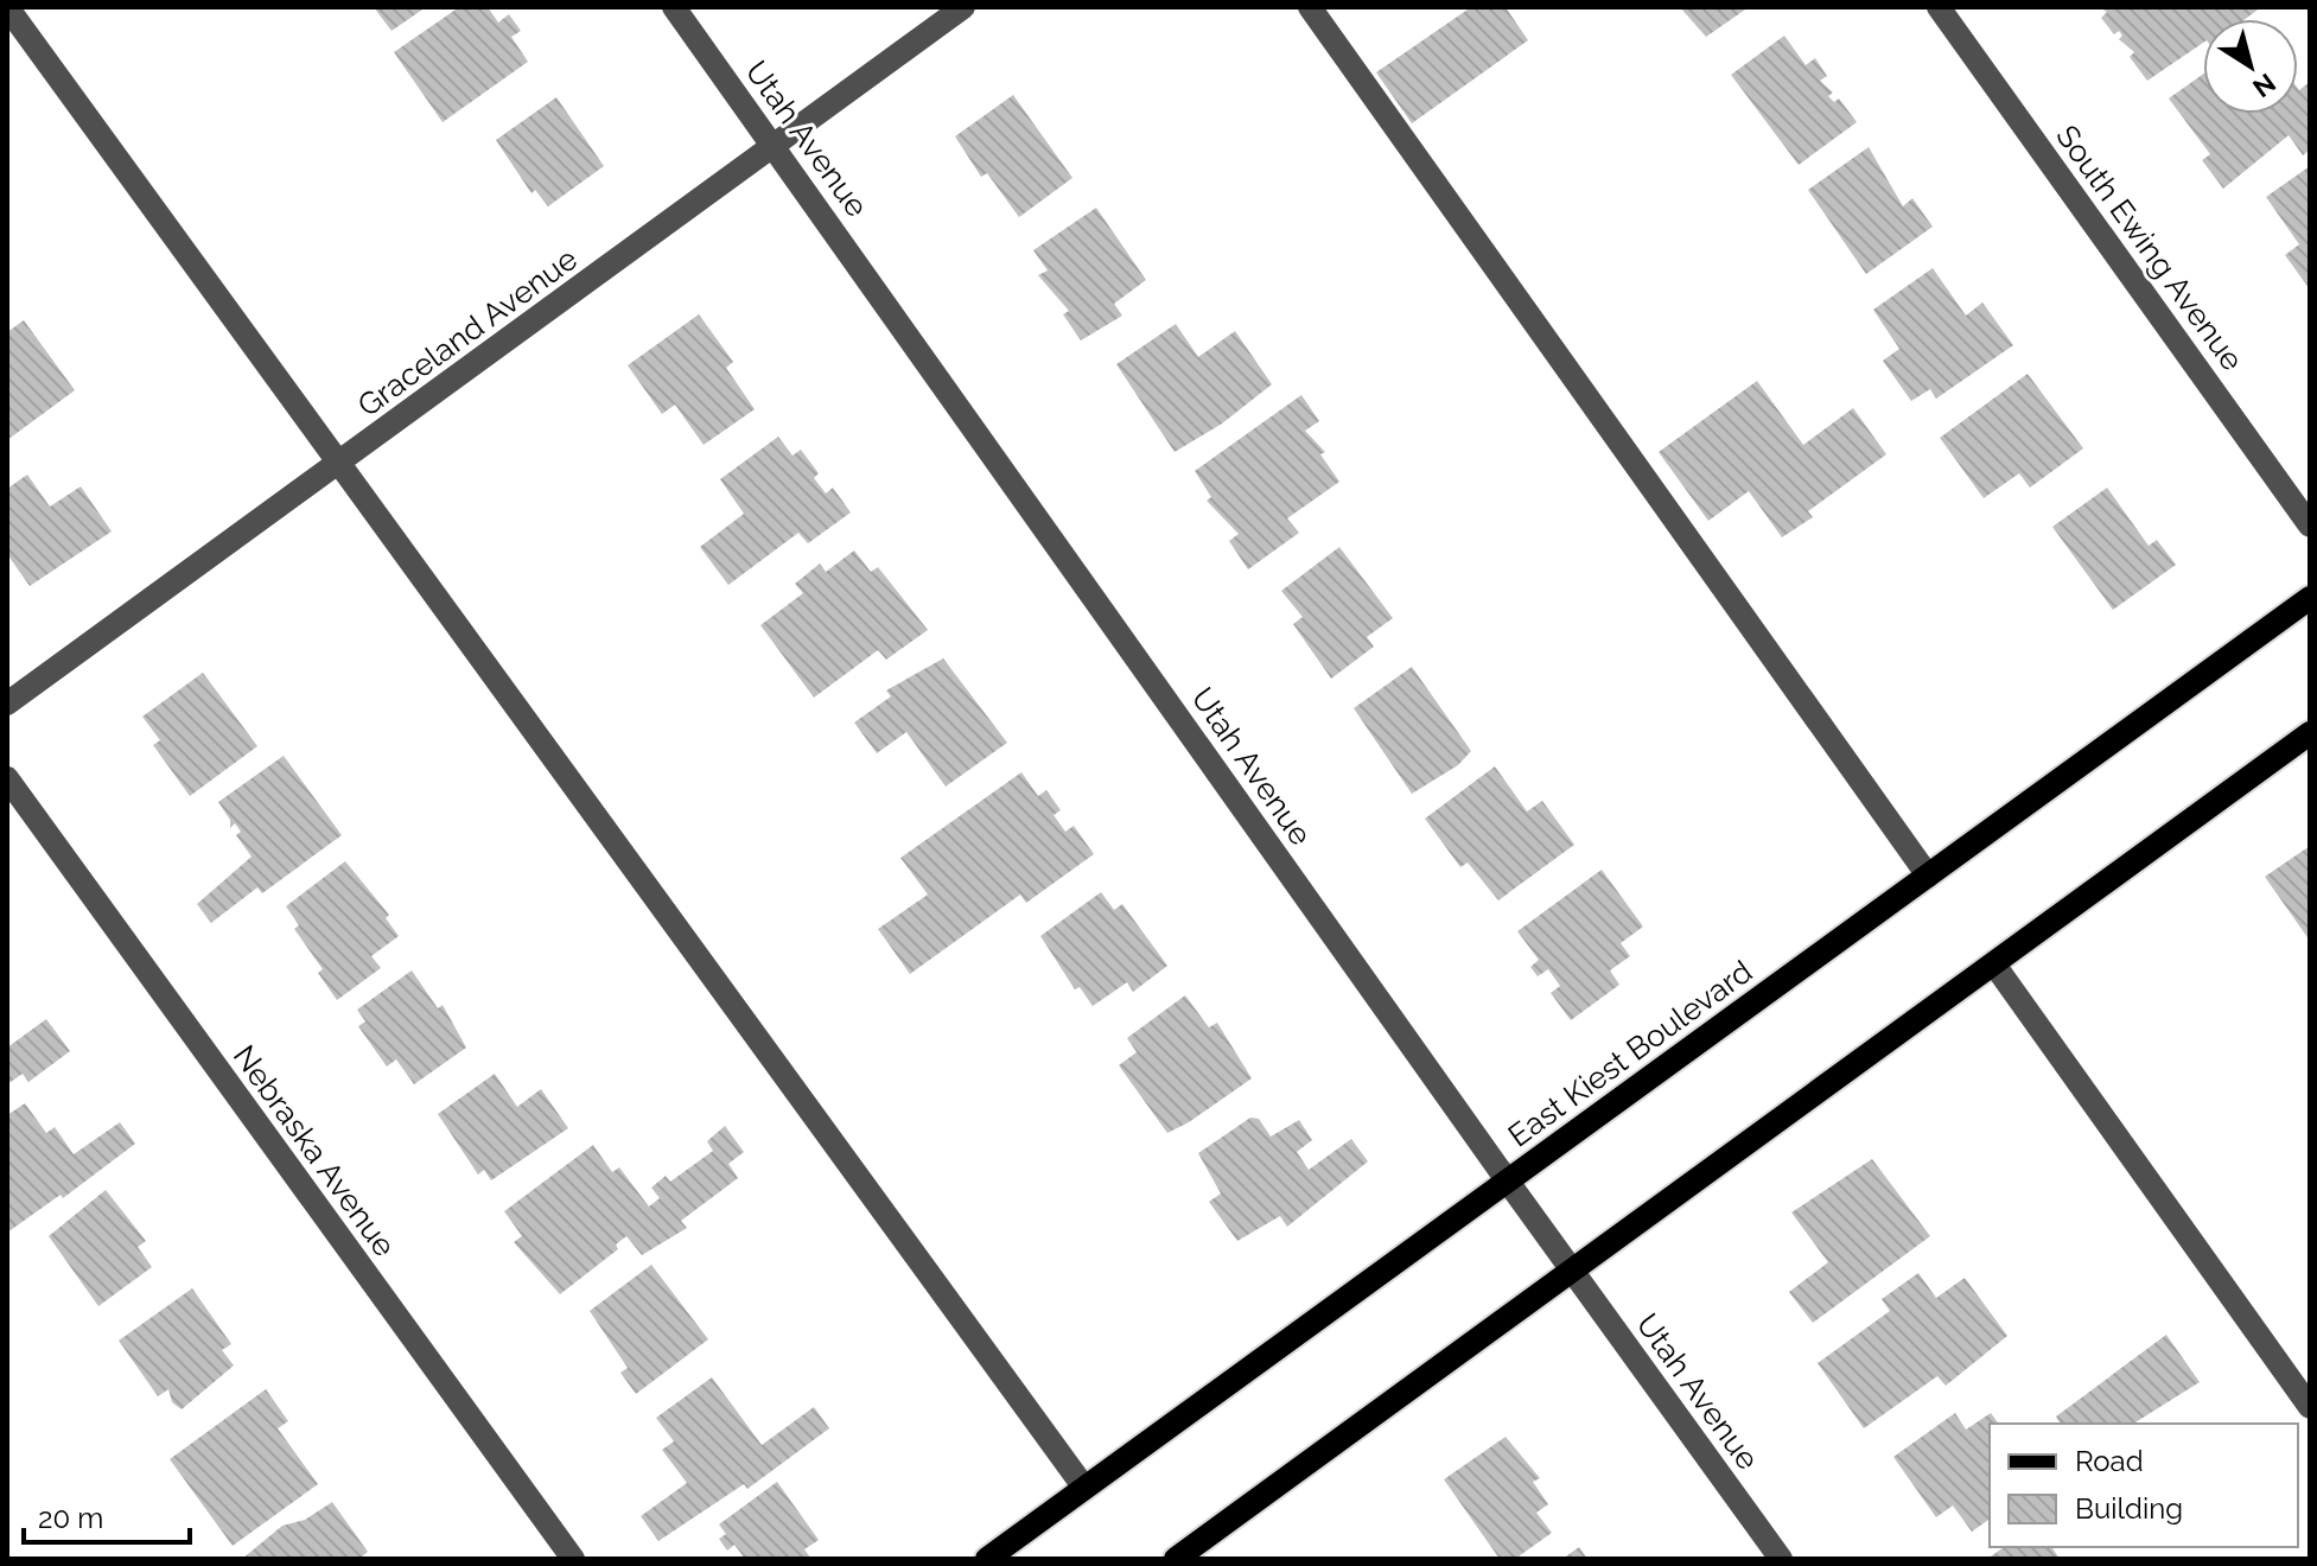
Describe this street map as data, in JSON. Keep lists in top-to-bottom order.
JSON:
{
  "streets": {
    "main road": ["East Kiest Boulevard"],
    "street": [
      "Utah Avenue",
      "South Ewing Avenue",
      "Graceland Avenue",
      "Nebraska Avenue"
    ]
  },
  "crossings": [
    ["Utah Avenue", "Graceland Avenue"],
    ["Utah Avenue", "East Kiest Boulevard"]
  ],
  "legend": ["Road", "Building"],
  "scale_bar": "20 m",
  "north": "bottom right"
}
